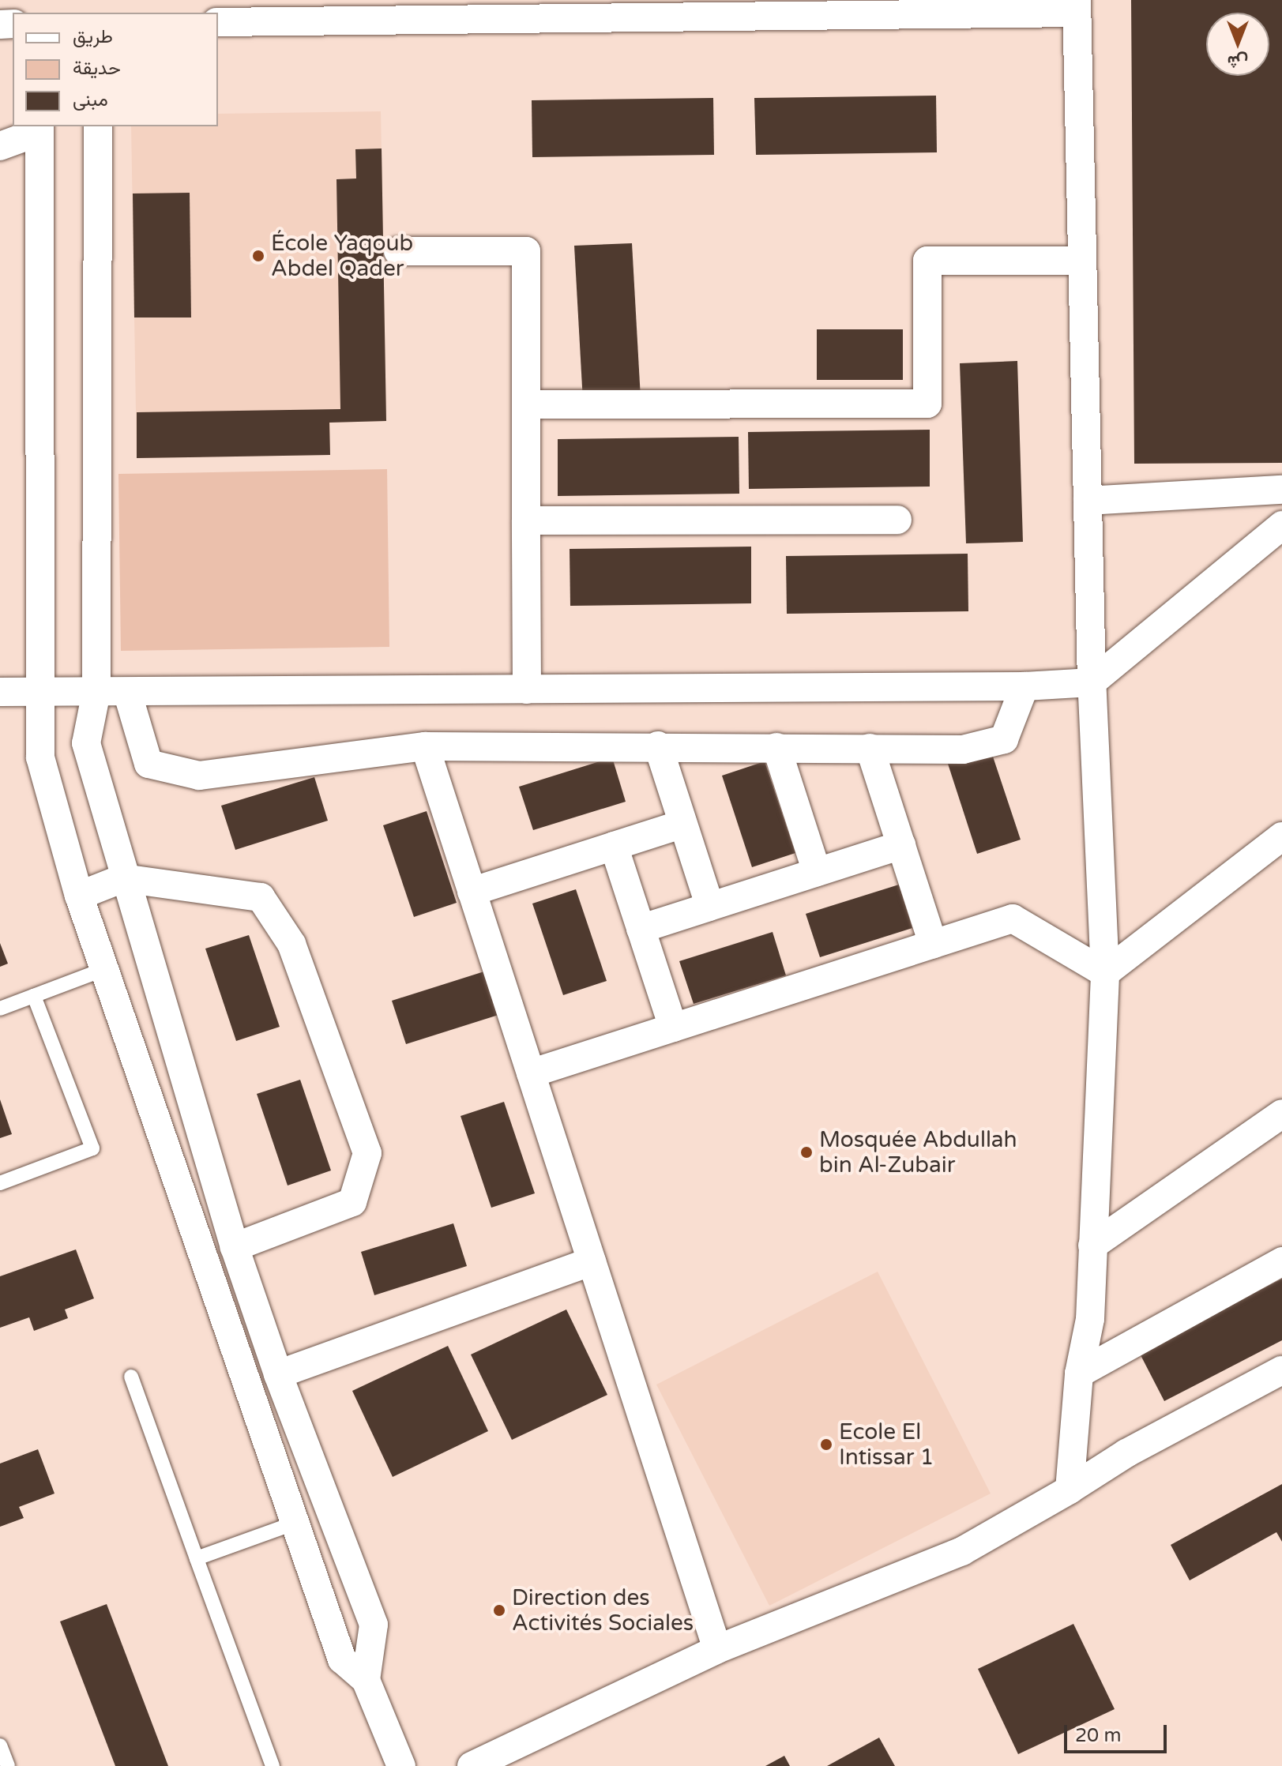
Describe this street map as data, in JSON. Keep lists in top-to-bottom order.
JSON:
{
  "places": [
    "École Yaqoub Abdel Qader",
    "Mosquée Abdullah bin Al-Zubair",
    "Ecole El Intissar 1",
    "Direction des Activités Sociales"
  ],
  "legend": ["طريق", "حديقة", "مبنى"],
  "scale_bar": "20 m",
  "north": "bottom"
}
